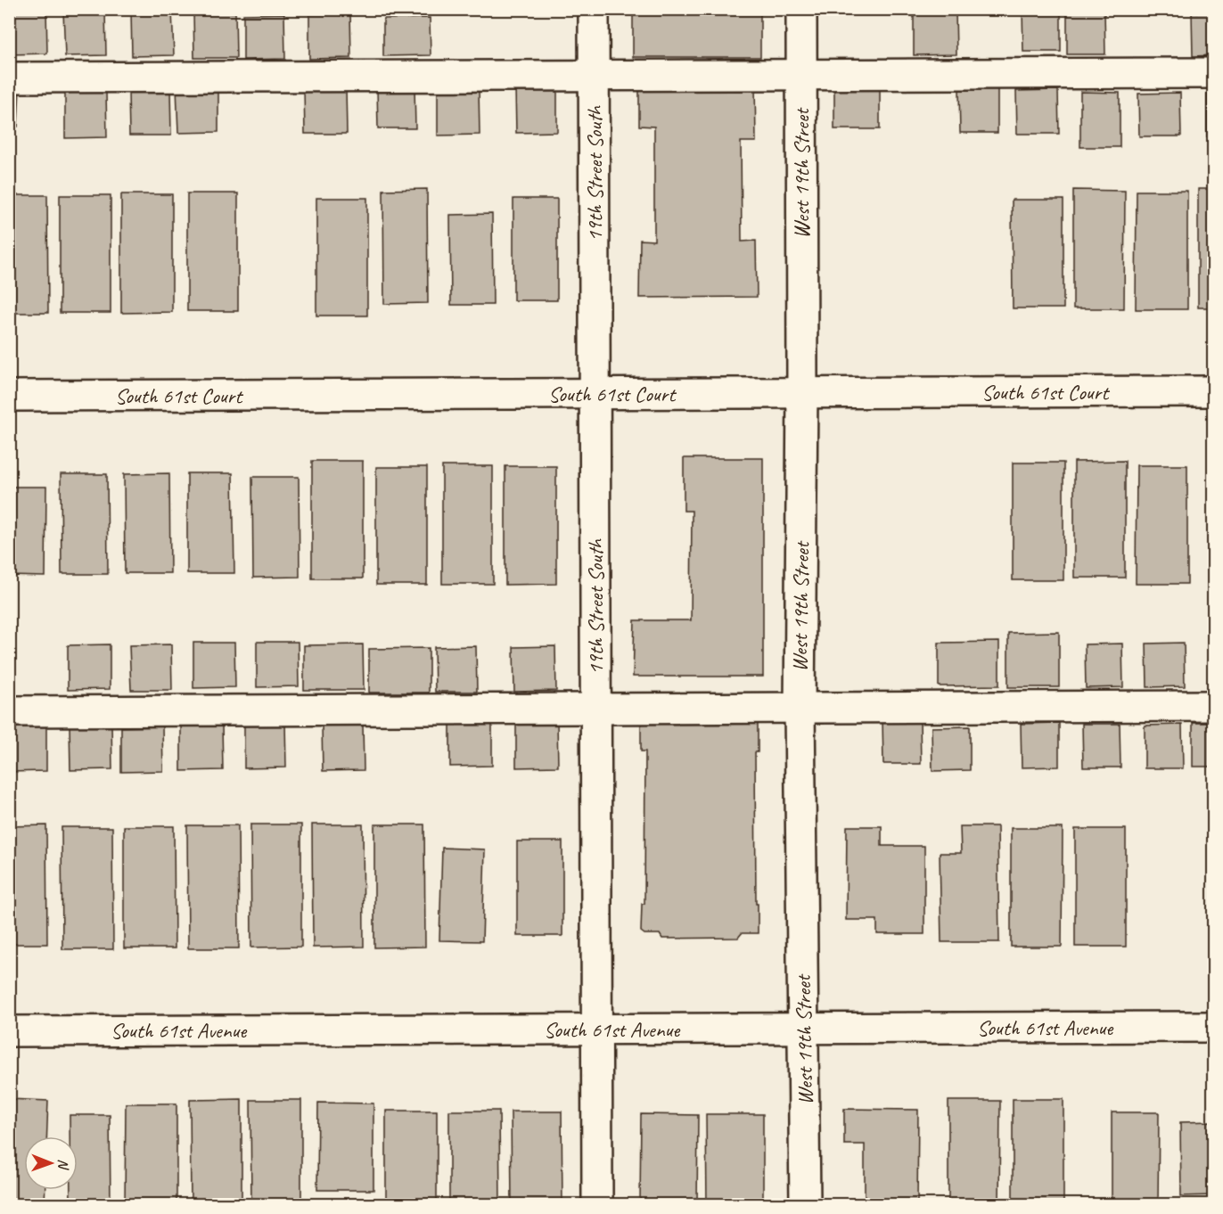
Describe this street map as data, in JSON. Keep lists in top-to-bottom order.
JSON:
{
  "streets": {
    "street": [
      "19th Street South",
      "West 19th Street",
      "South 61st Court",
      "South 61st Avenue"
    ]
  },
  "crossings": [
    ["19th Street South", "South 61st Court"],
    ["19th Street South", "South 61st Avenue"],
    ["West 19th Street", "South 61st Court"],
    ["West 19th Street", "South 61st Avenue"]
  ],
  "north": "right"
}
